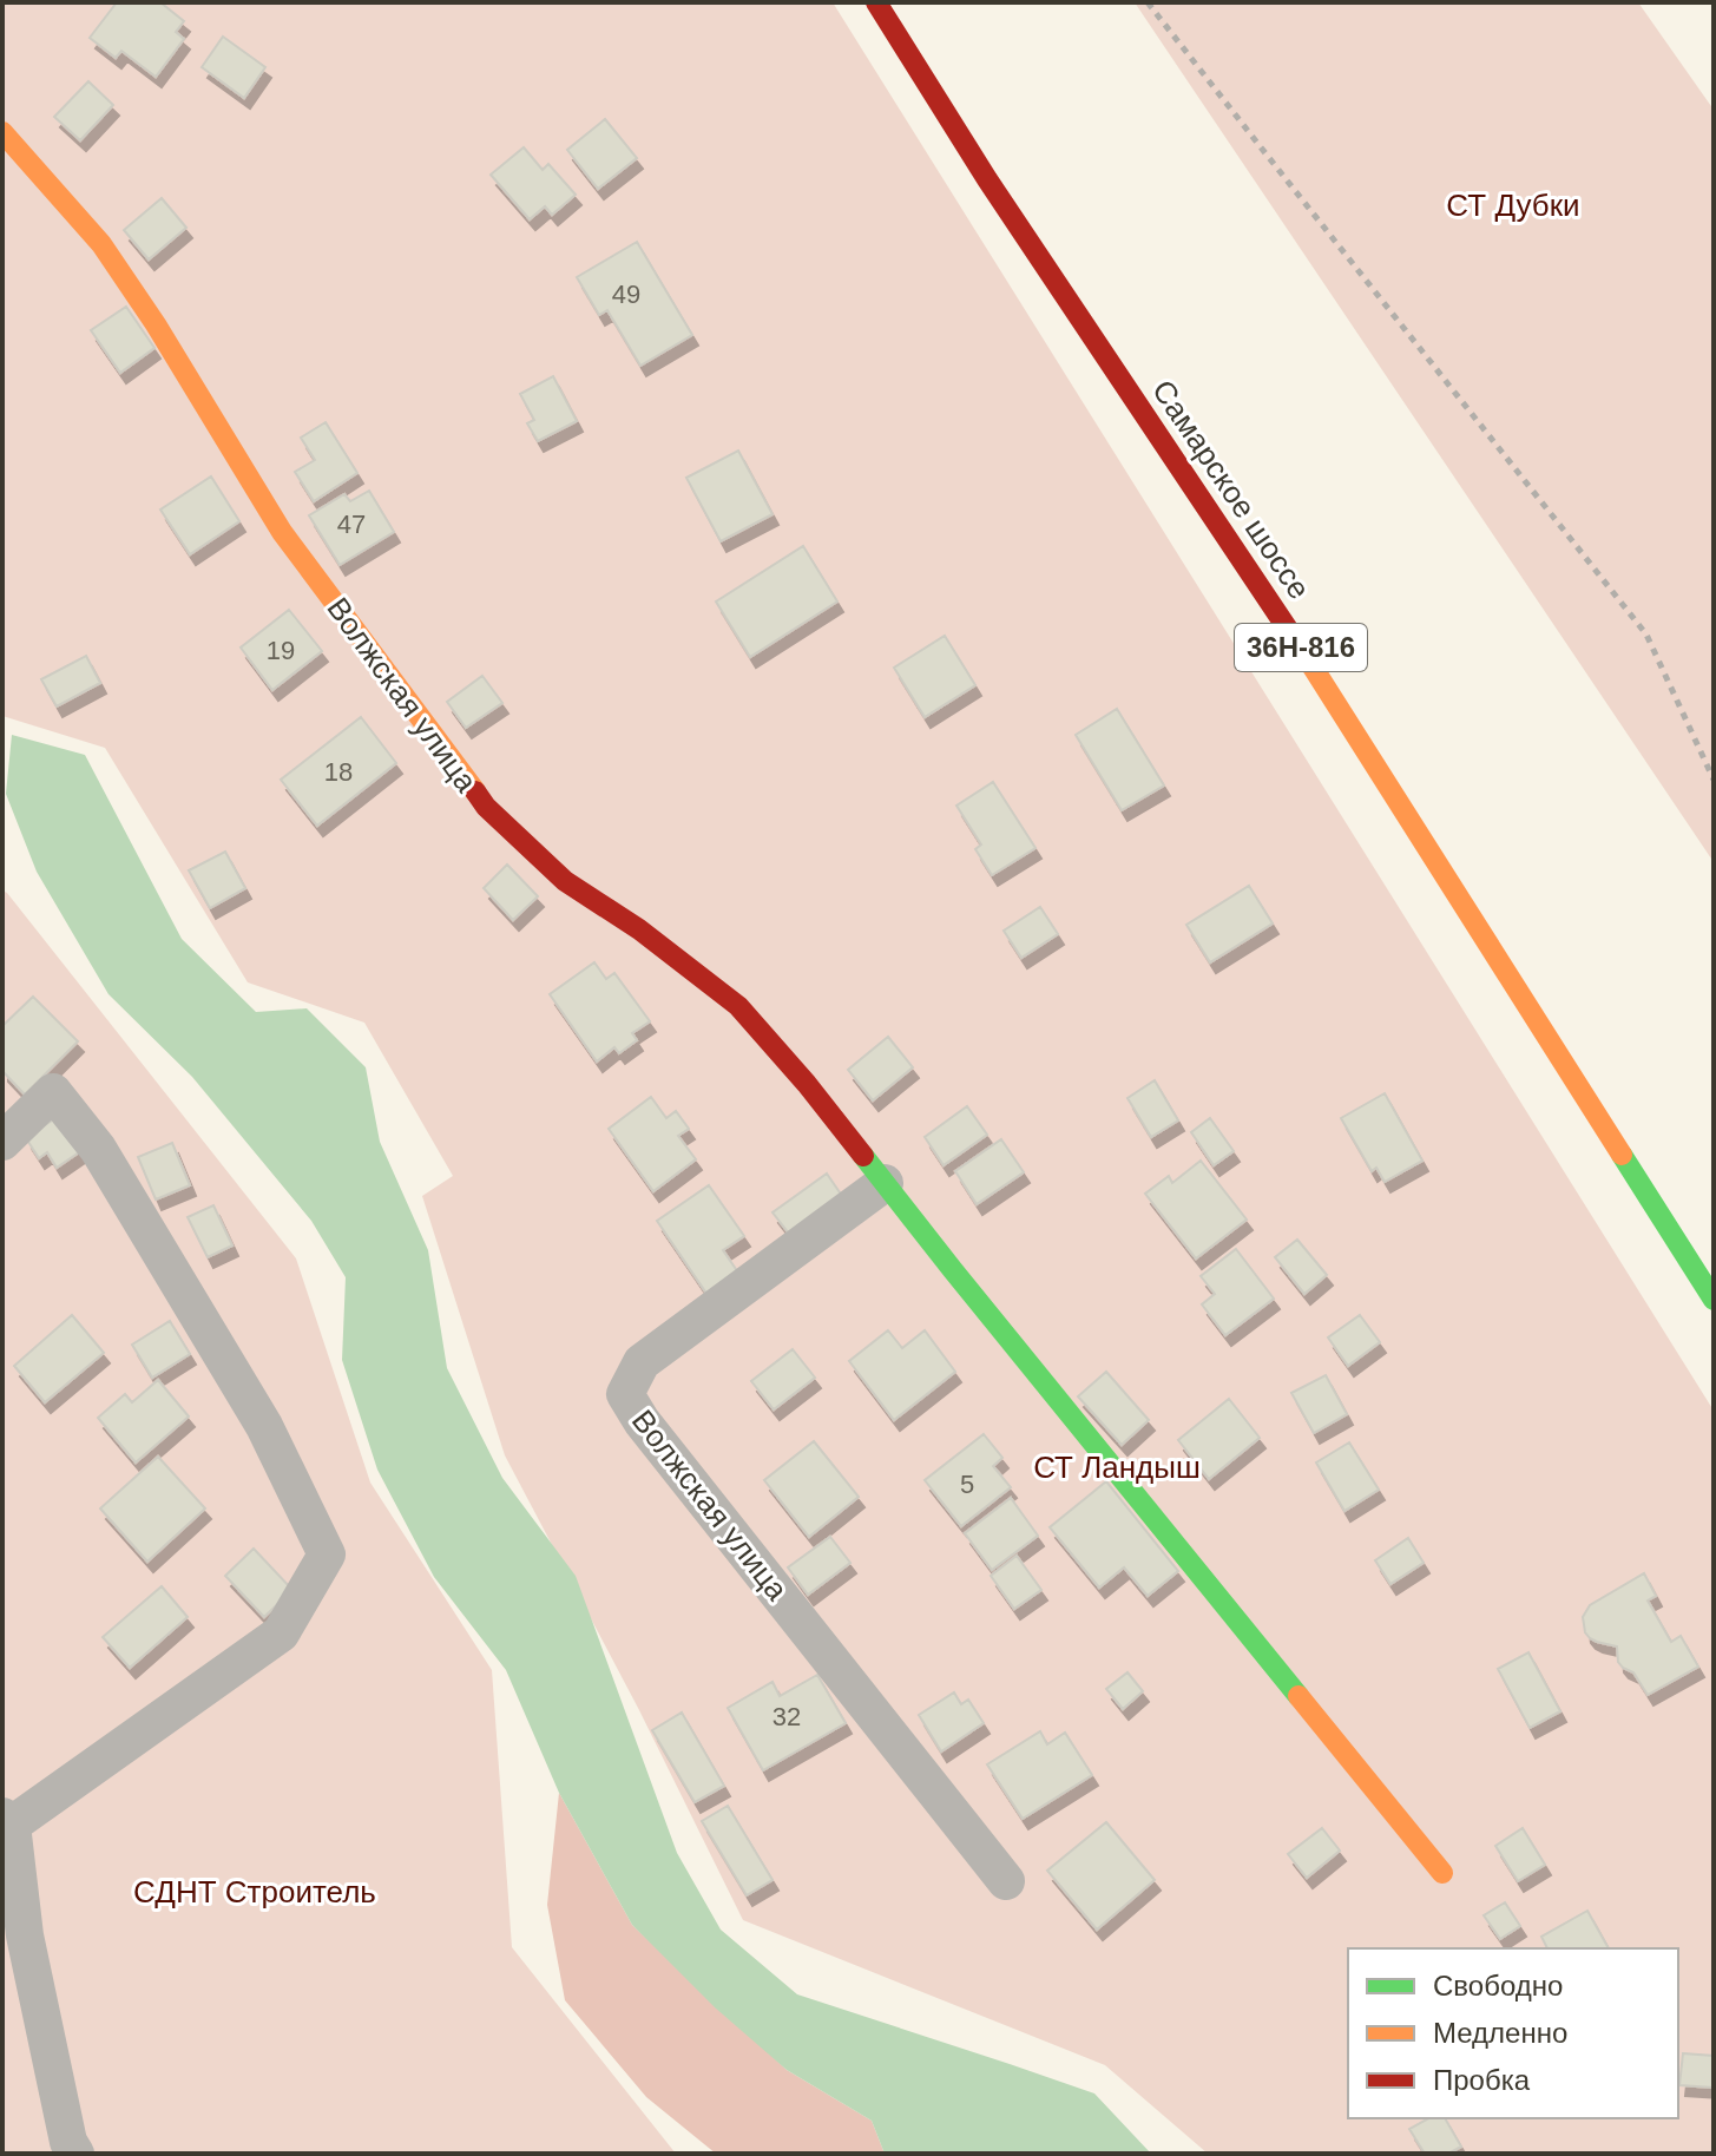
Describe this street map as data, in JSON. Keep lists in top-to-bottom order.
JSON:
{
  "streets": {
    "street": ["Самарское шоссе", "36Н-816", "Волжская улица"]
  },
  "parks": ["СТ Дубки", "СТ Ландыш", "СДНТ Строитель"],
  "house_numbers": [
    "49",
    "47",
    "19",
    "18",
    "5",
    "32"
  ],
  "legend": ["Свободно", "Медленно", "Пробка"]
}
